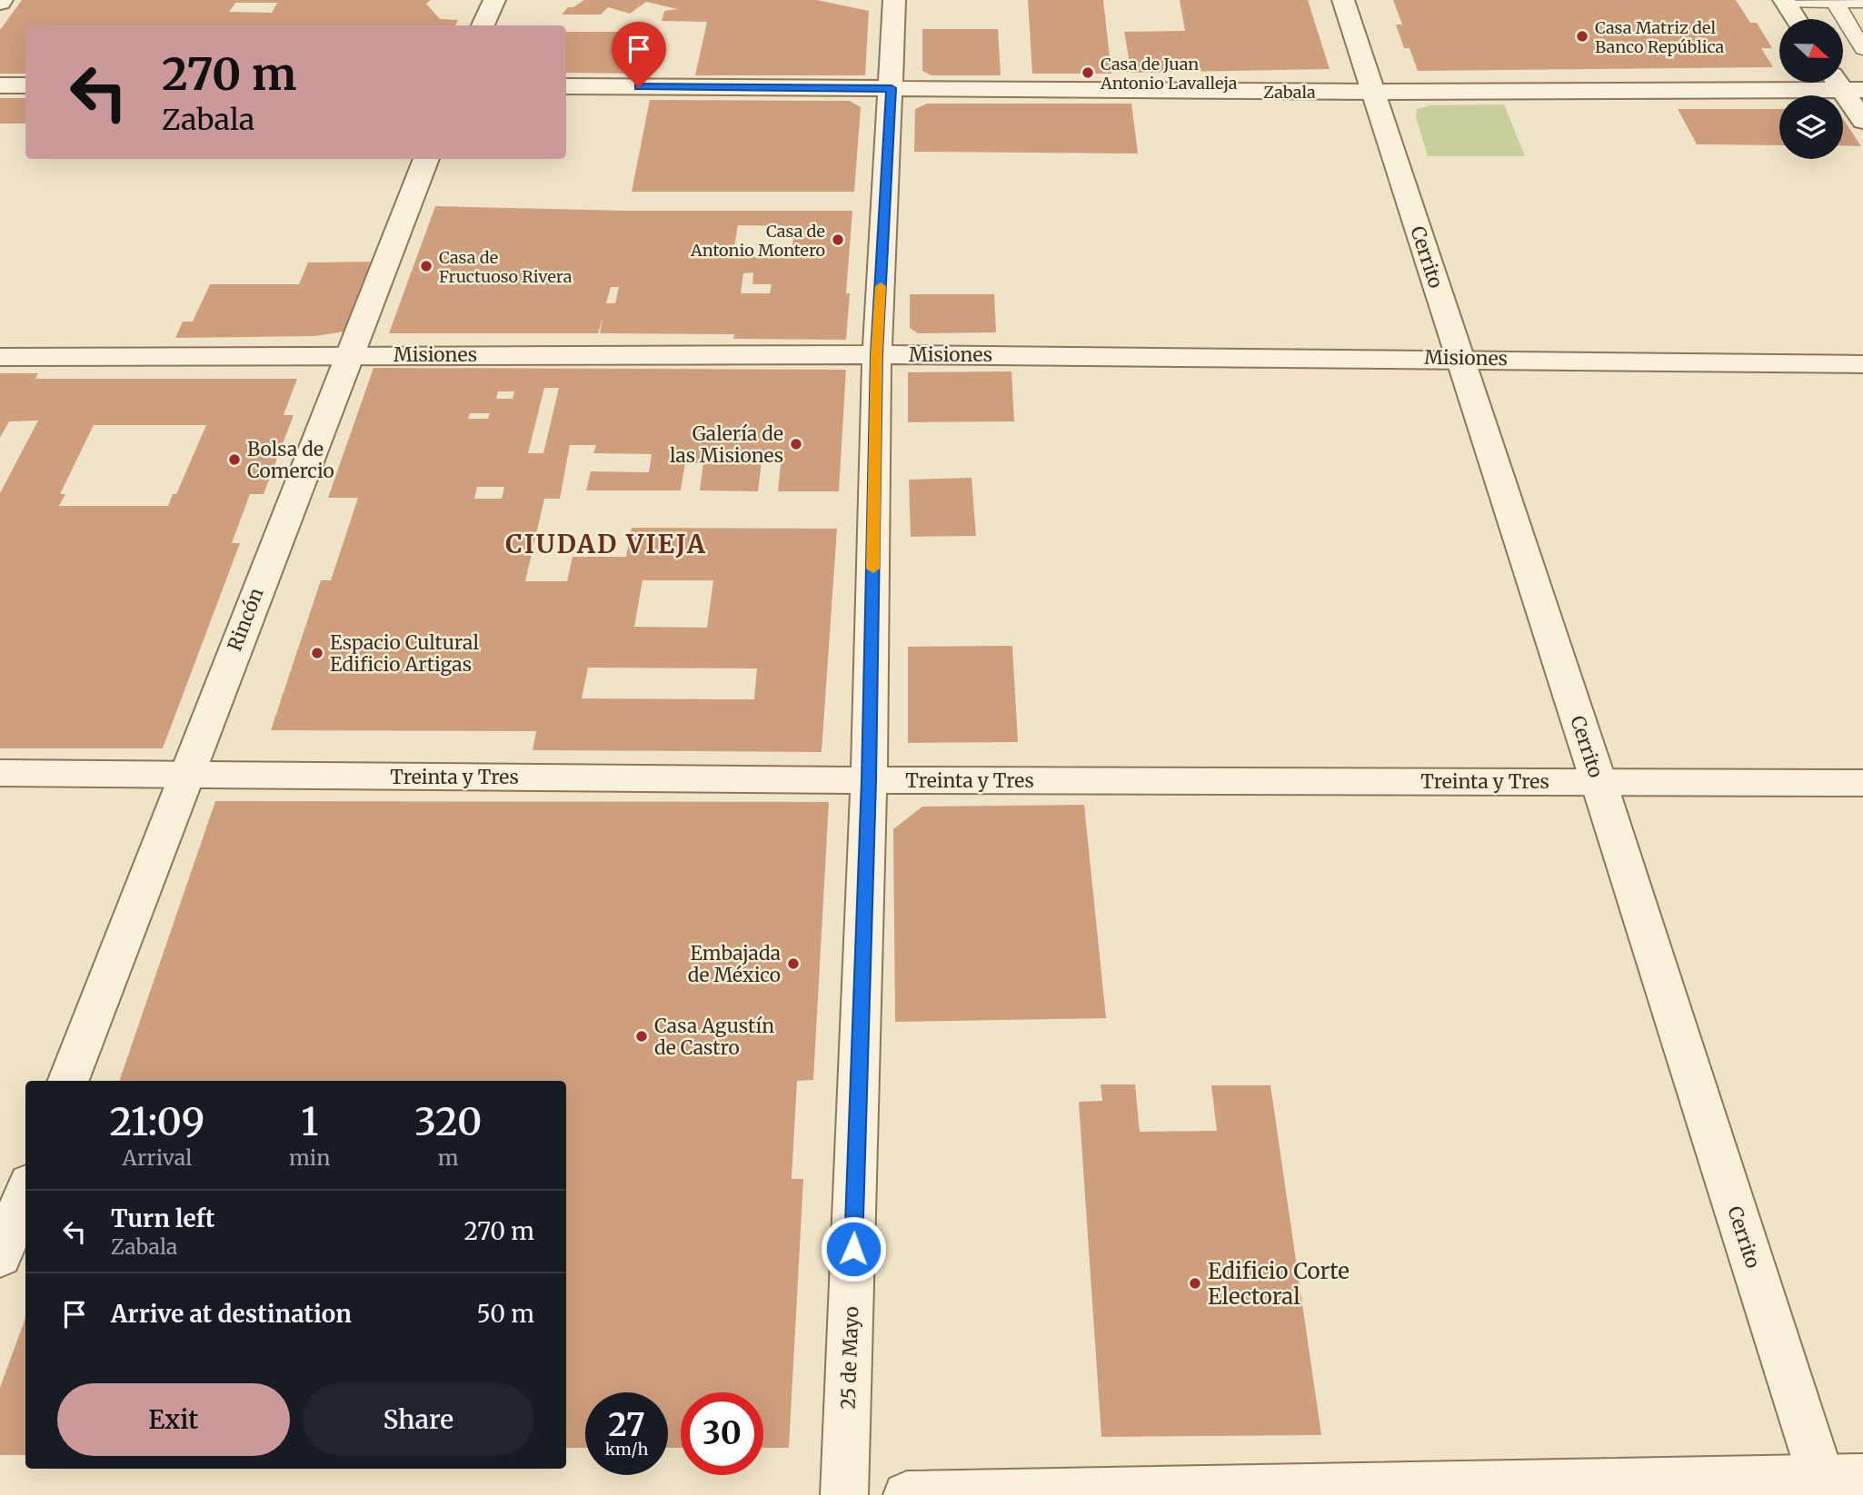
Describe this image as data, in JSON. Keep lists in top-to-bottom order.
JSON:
{
  "streets": {
    "street": [
      "Zabala",
      "Cerrito",
      "Misiones",
      "Rincón",
      "Treinta y Tres",
      "25 de Mayo"
    ]
  },
  "crossings": [
    ["Zabala", "Cerrito"],
    ["Zabala", "25 de Mayo"],
    ["Cerrito", "Misiones"],
    ["Cerrito", "Treinta y Tres"],
    ["Misiones", "Rincón"],
    ["Misiones", "25 de Mayo"],
    ["Rincón", "Treinta y Tres"],
    ["Treinta y Tres", "25 de Mayo"]
  ],
  "districts": ["CIUDAD VIEJA"],
  "places": [
    "Casa Matriz del Banco República",
    "Casa de Juan Antonio Lavalleja",
    "Casa de Antonio Montero",
    "Casa de Fructuoso Rivera",
    "Galería de las Misiones",
    "Bolsa de Comercio",
    "Espacio Cultural Edificio Artigas",
    "Embajada de México",
    "Casa Agustín de Castro",
    "Edificio Corte Electoral"
  ],
  "north": "right",
  "page": {
    "turn": ["270 m", "Zabala"],
    "eta": [
      "21:09",
      "Arrival",
      "1",
      "min",
      "320",
      "m"
    ],
    "list": [
      {
        "name": "Turn left",
        "note": "Zabala",
        "value": "270 m"
      },
      {
        "name": "Arrive at destination",
        "value": "50 m"
      }
    ],
    "buttons": ["Exit", "Share"],
    "speed": "27 km/h",
    "limit": "30"
  }
}
